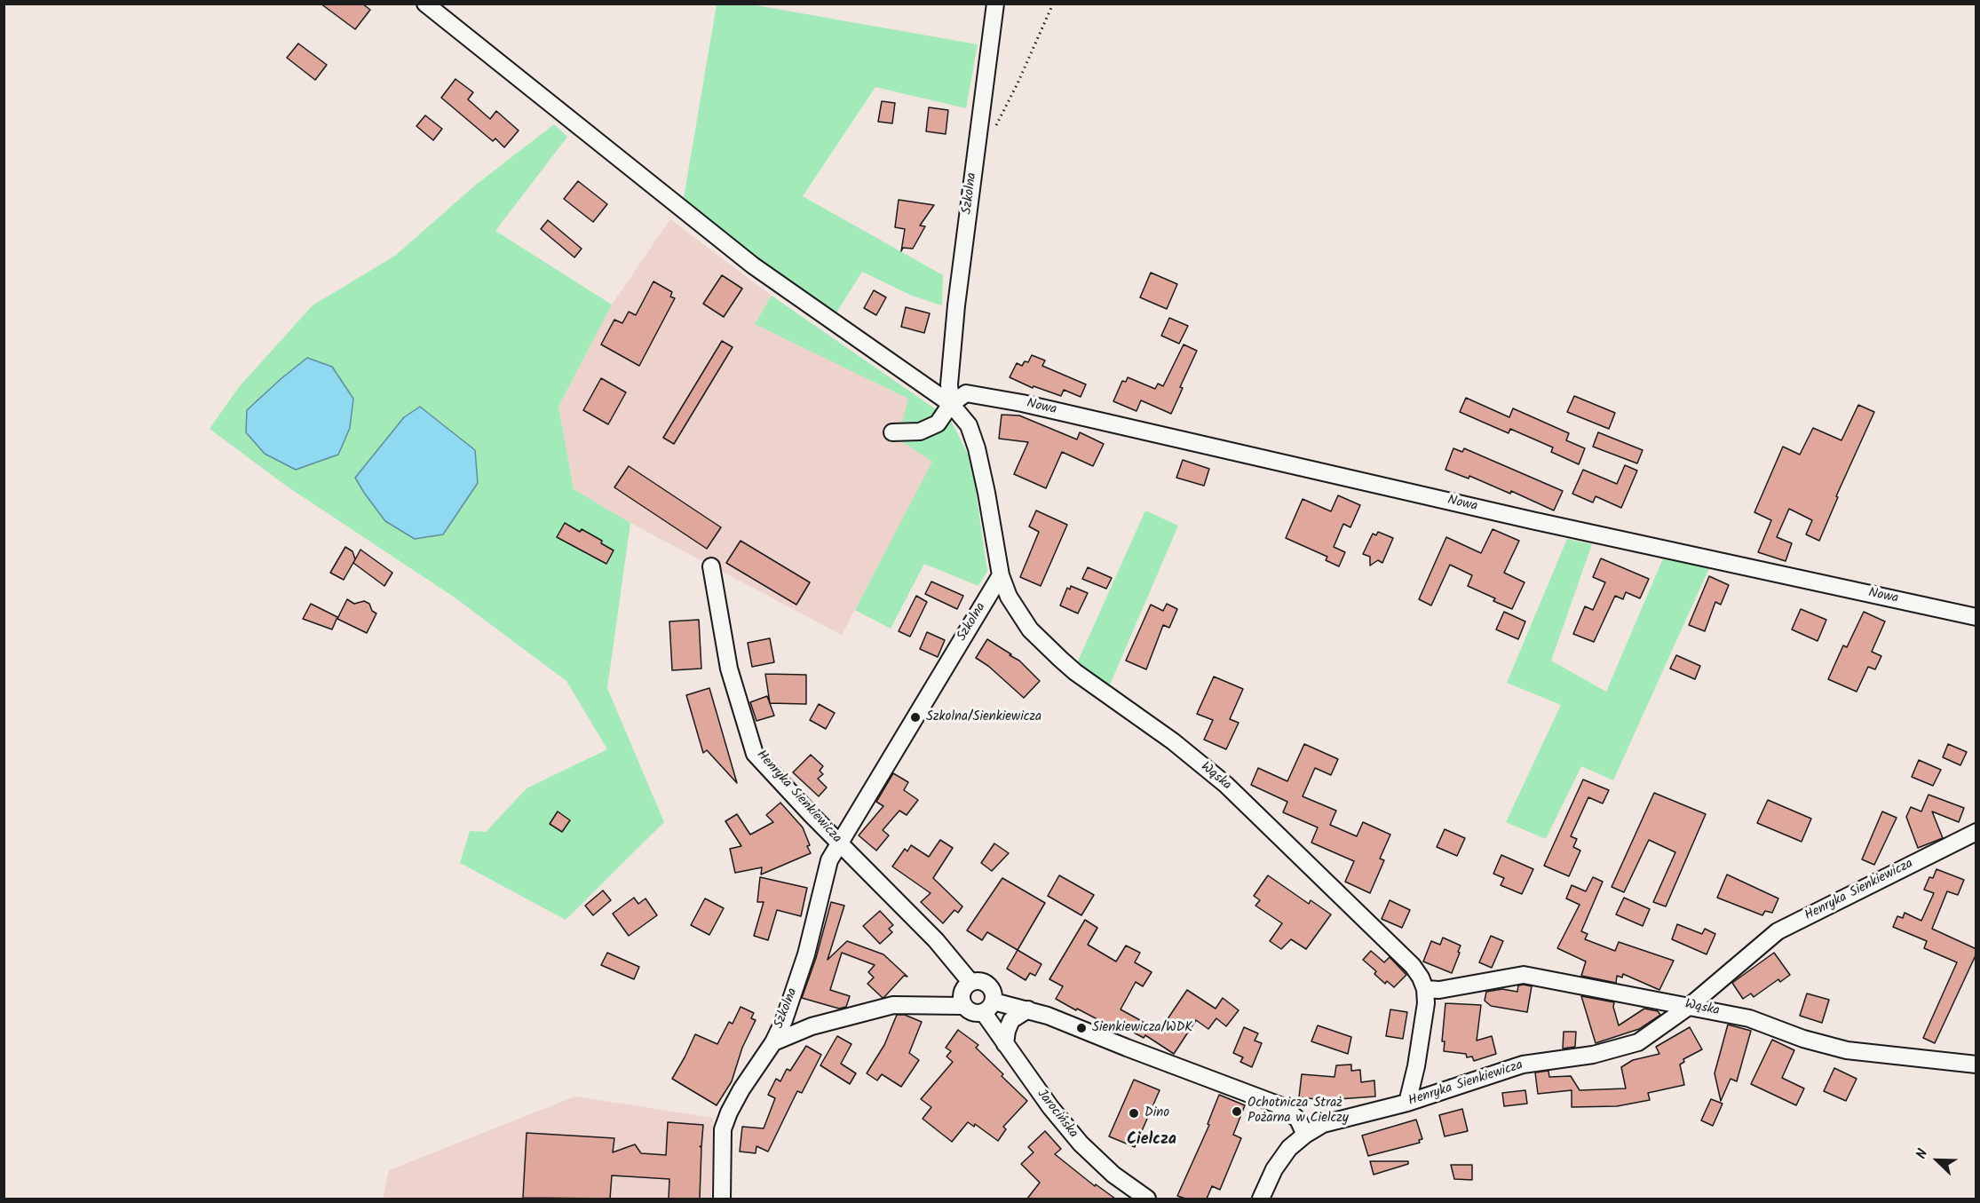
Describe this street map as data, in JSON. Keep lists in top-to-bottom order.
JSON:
{
  "streets": {
    "street": [
      "Szkolna",
      "Nowa",
      "Wąska",
      "Henryka Sienkiewicza",
      "Jarocińska"
    ]
  },
  "crossings": [
    ["Szkolna", "Nowa"],
    ["Szkolna", "Wąska"],
    ["Szkolna", "Henryka Sienkiewicza"],
    ["Wąska", "Henryka Sienkiewicza"],
    ["Henryka Sienkiewicza", "Jarocińska"]
  ],
  "districts": ["Cielcza"],
  "places": [
    "Szkolna/Sienkiewicza",
    "Sienkiewicza/WDK",
    "Ochotnicza Straż Pożarna w Cielczy",
    "Dino"
  ],
  "north": "top left"
}
